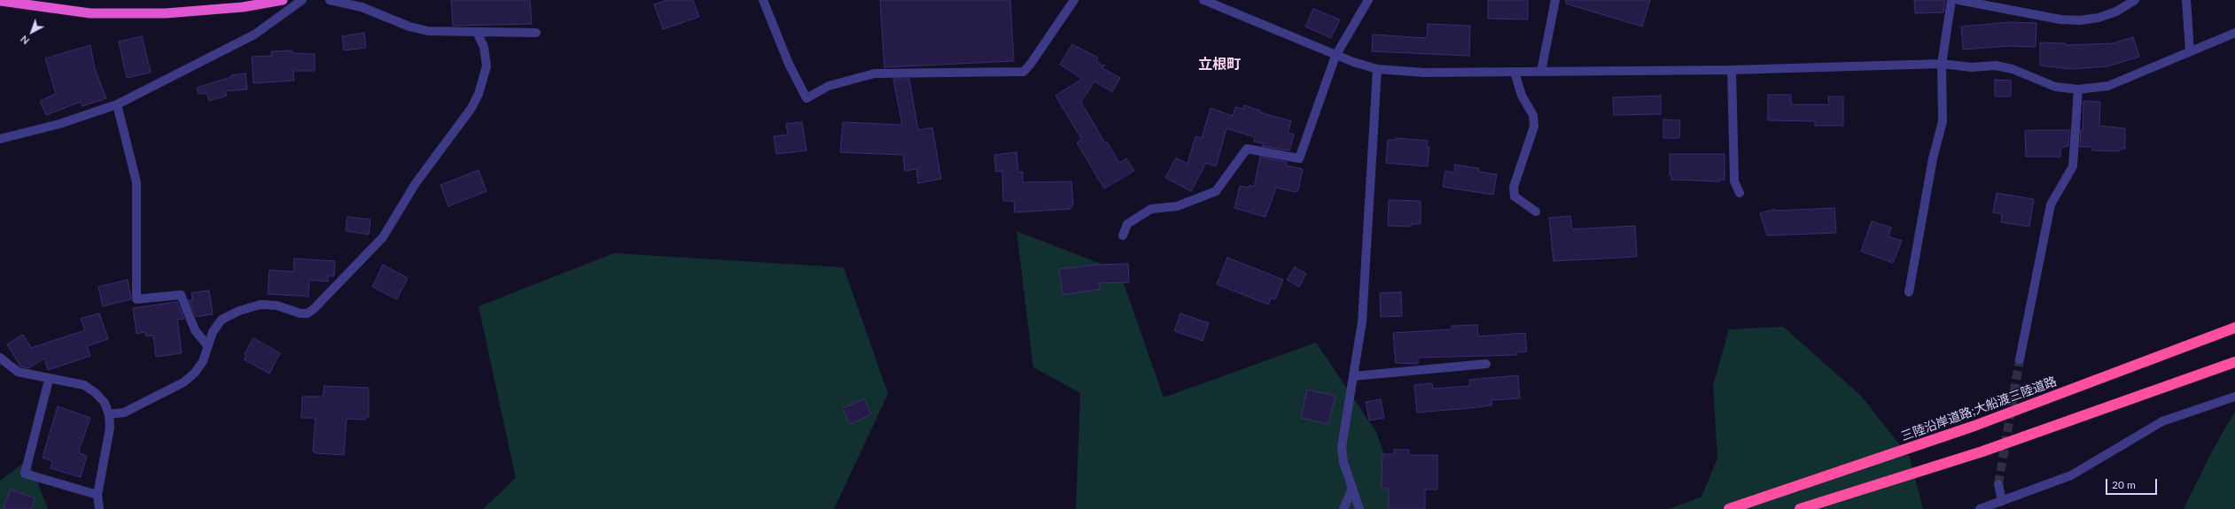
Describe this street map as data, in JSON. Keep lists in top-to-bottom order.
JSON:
{
  "streets": {
    "highway": ["三陸沿岸道路;大船渡三陸道路"]
  },
  "districts": ["立根町"],
  "scale_bar": "20 m",
  "north": "bottom left"
}
